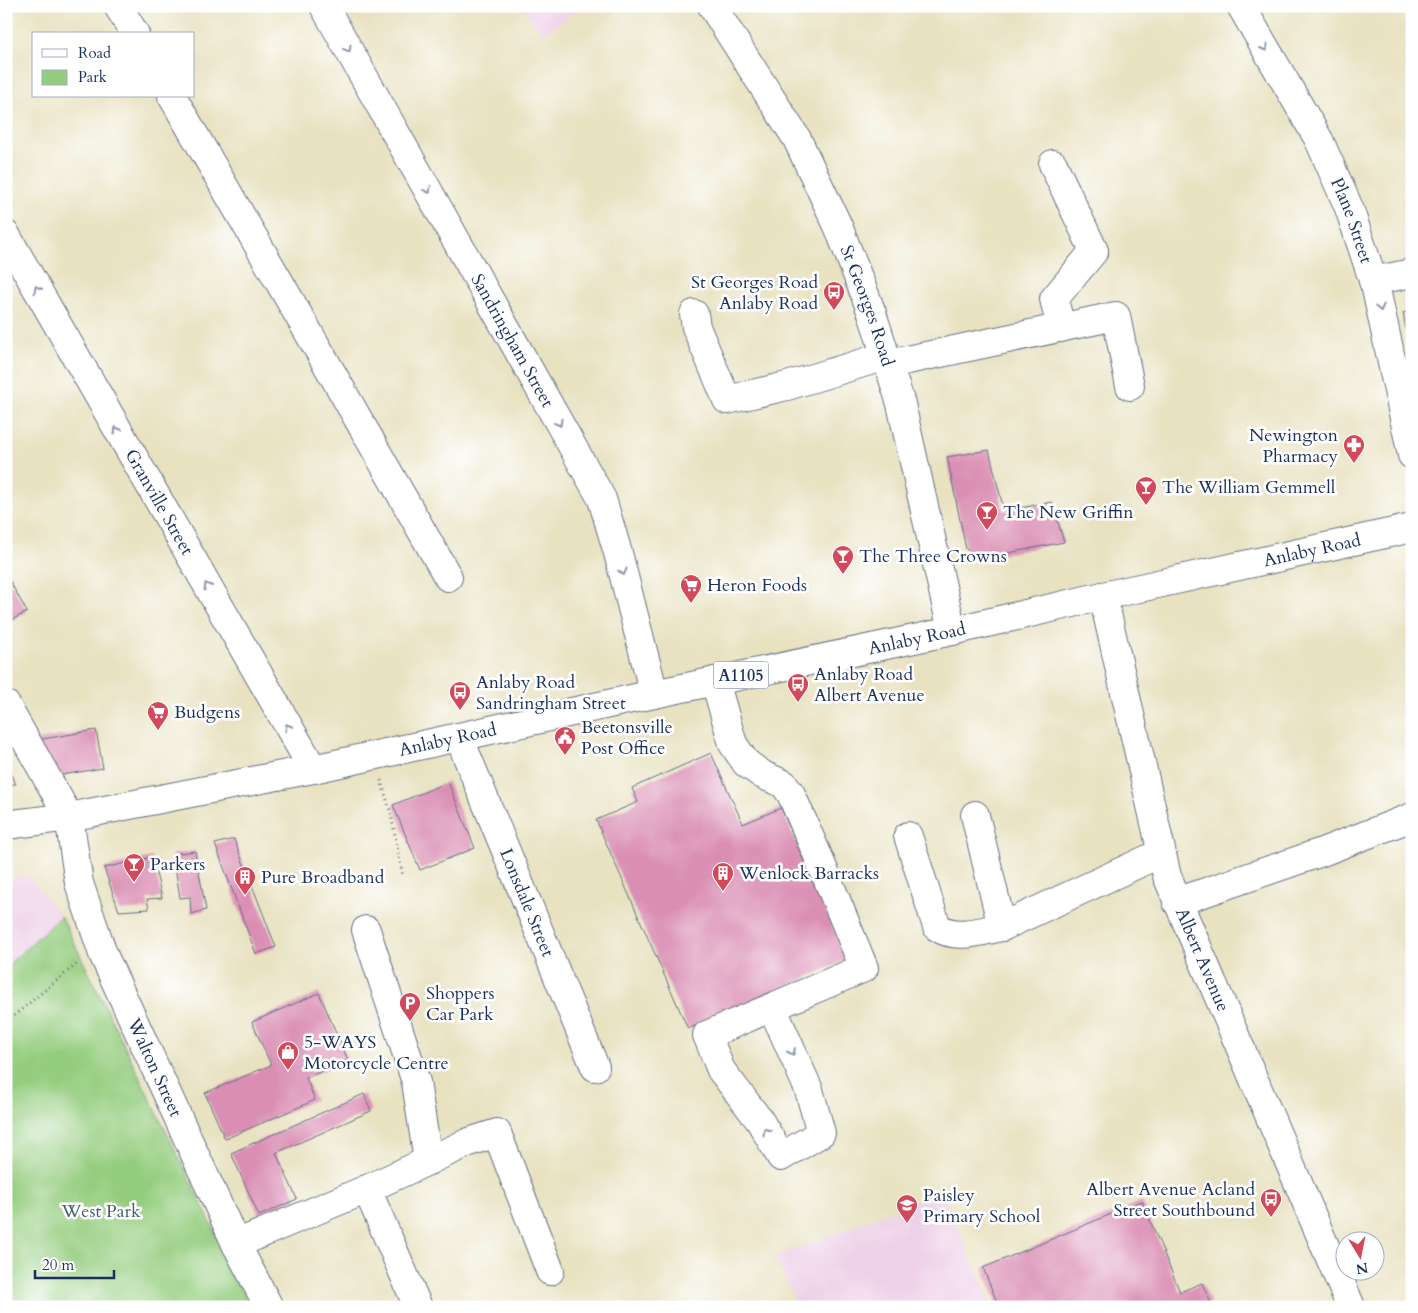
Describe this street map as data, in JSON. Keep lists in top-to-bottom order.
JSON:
{
  "streets": {
    "street": [
      "Plane Street",
      "St Georges Road",
      "Sandringham Street",
      "Granville Street",
      "Anlaby Road",
      "A1105",
      "Lonsdale Street",
      "Albert Avenue",
      "Walton Street"
    ]
  },
  "crossings": [
    ["St Georges Road", "Anlaby Road"],
    ["Sandringham Street", "Anlaby Road"],
    ["Granville Street", "Anlaby Road"],
    ["Anlaby Road", "Lonsdale Street"],
    ["Anlaby Road", "Albert Avenue"],
    ["Anlaby Road", "Walton Street"]
  ],
  "one_way": ["Plane Street"],
  "parks": ["West Park"],
  "places": {
    "bus stop": [
      "St Georges Road Anlaby Road",
      "Anlaby Road Albert Avenue",
      "Anlaby Road Sandringham Street",
      "Albert Avenue Acland Street Southbound"
    ],
    "pharmacy": ["Newington Pharmacy"],
    "bar": [
      "The William Gemmell",
      "The New Griffin",
      "The Three Crowns",
      "Parkers"
    ],
    "supermarket": ["Heron Foods", "Budgens"],
    "public building": ["Beetonsville Post Office"],
    "building": ["Wenlock Barracks", "Pure Broadband"],
    "parking": ["Shoppers Car Park"],
    "shop": ["5-WAYS Motorcycle Centre"],
    "school or university": ["Paisley Primary School"]
  },
  "legend": ["Road", "Park"],
  "scale_bar": "20 m",
  "north": "bottom"
}
